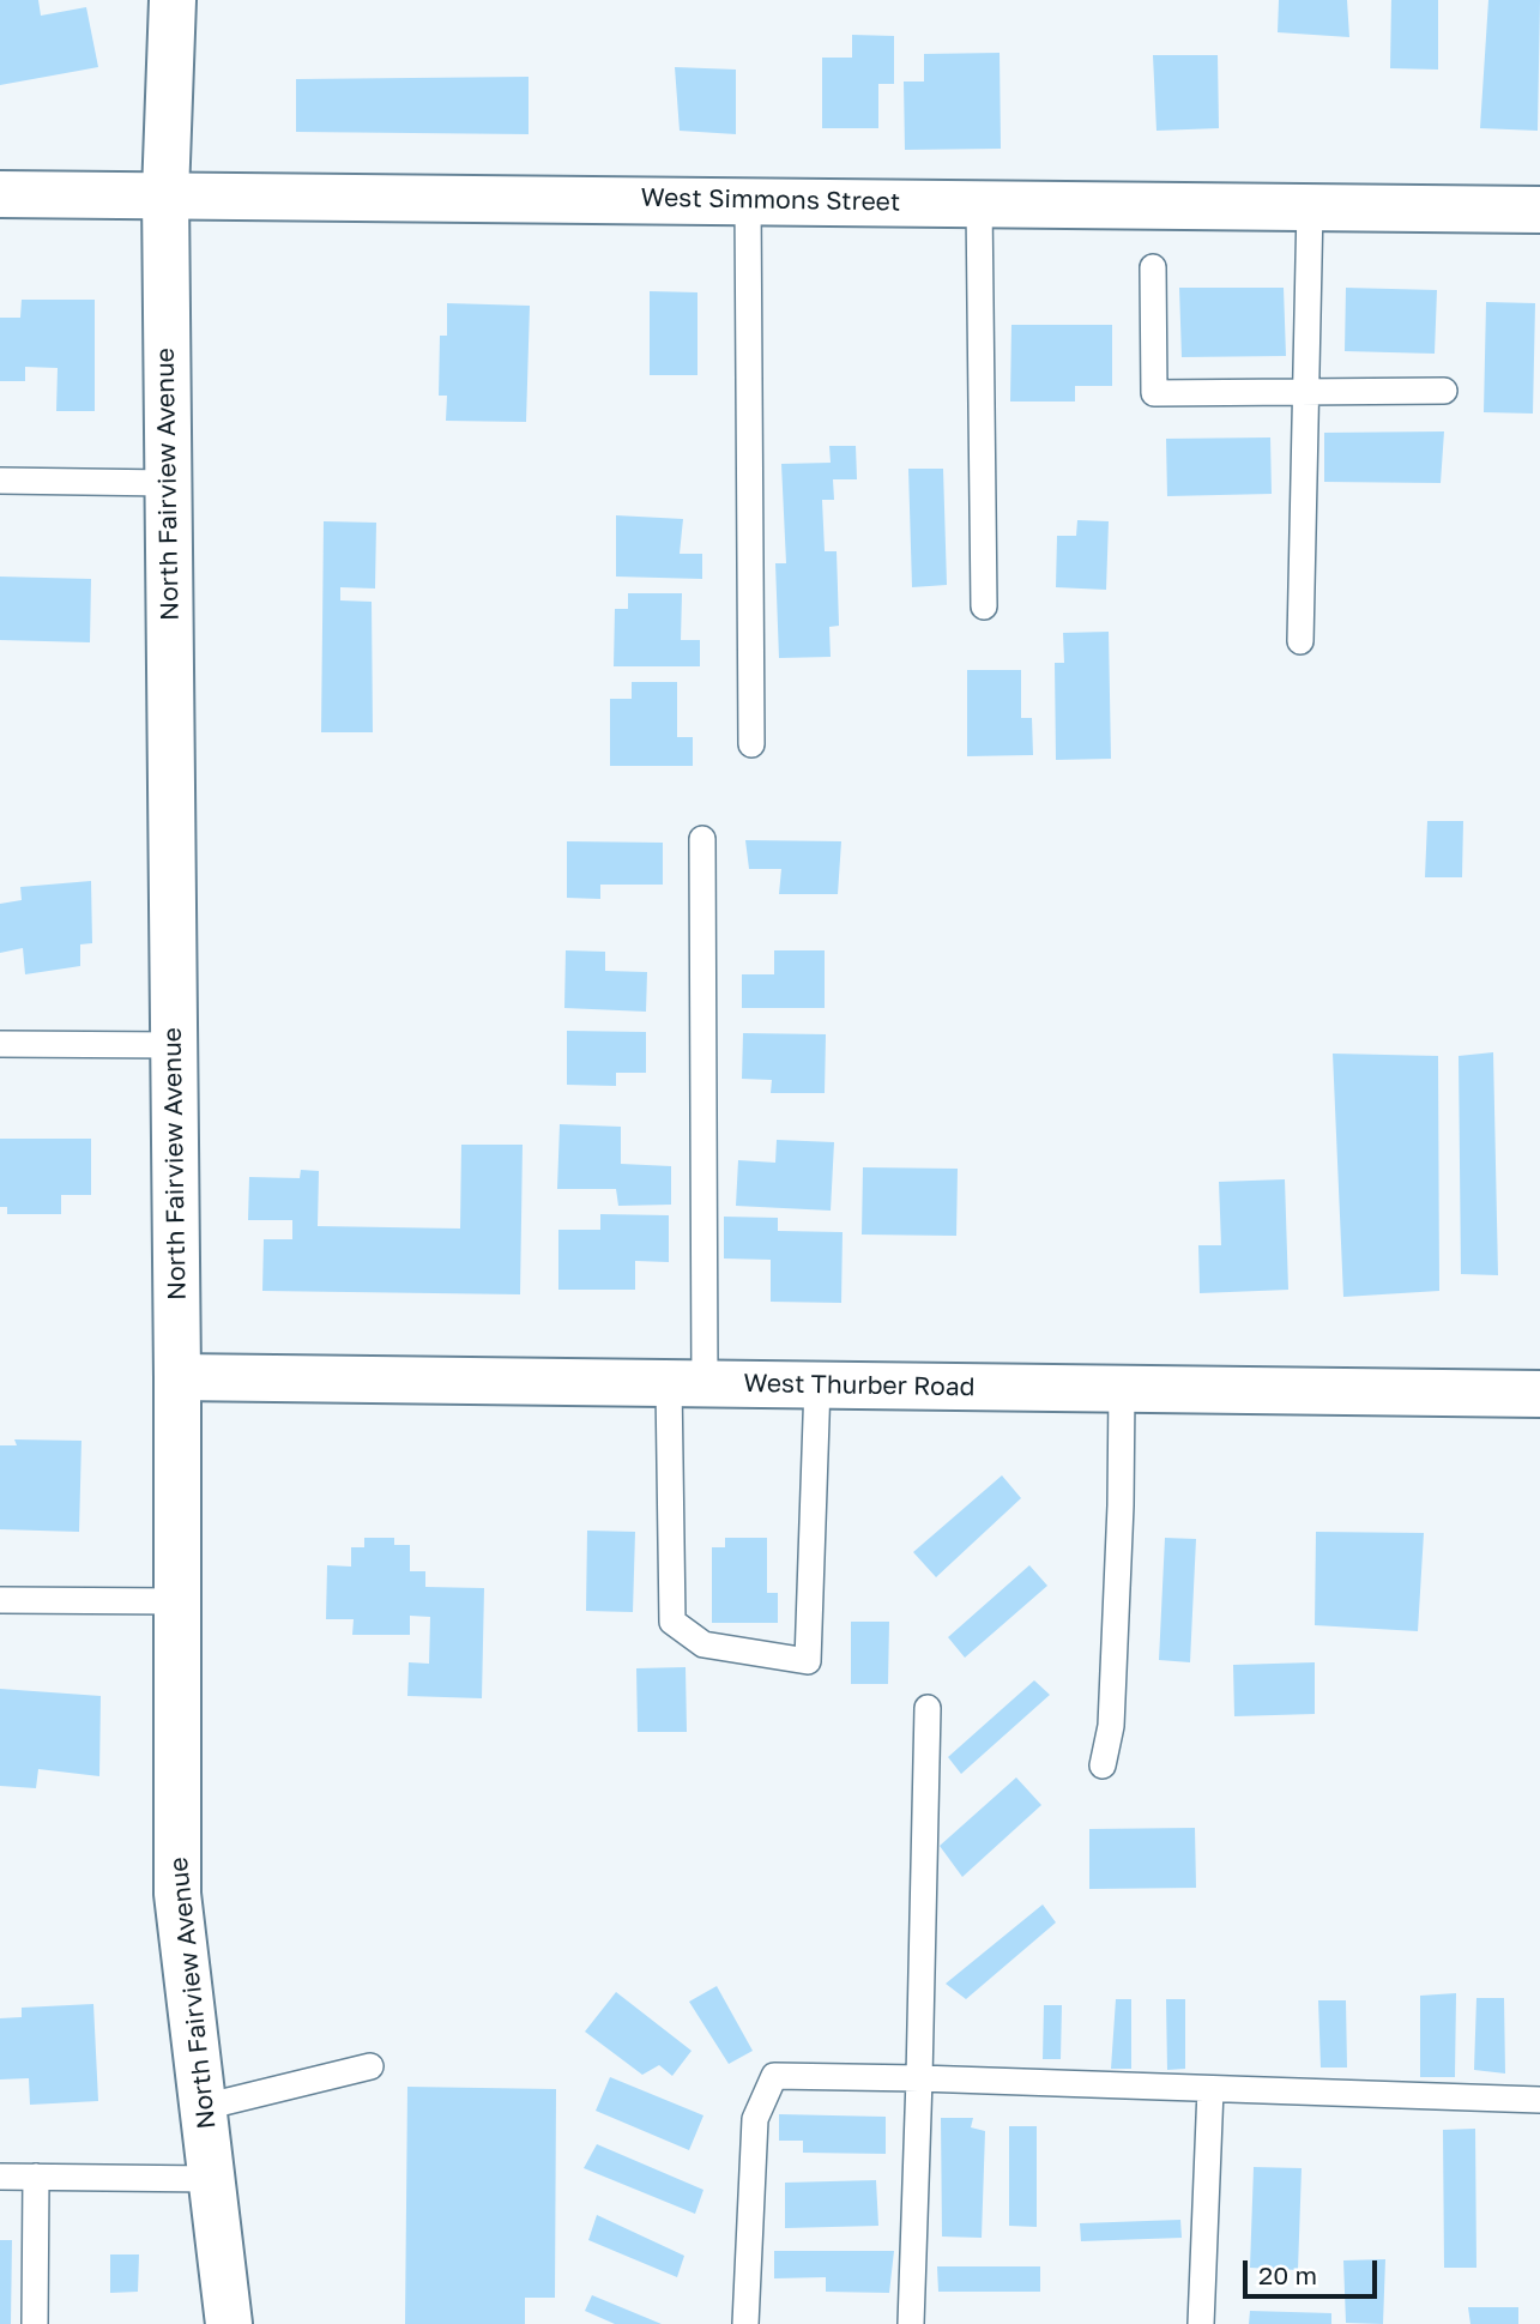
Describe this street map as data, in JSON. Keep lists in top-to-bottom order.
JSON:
{
  "streets": {
    "street": ["West Simmons Street", "North Fairview Avenue", "West Thurber Road"]
  },
  "crossings": [
    ["West Simmons Street", "North Fairview Avenue"],
    ["North Fairview Avenue", "West Thurber Road"]
  ],
  "scale_bar": "20 m"
}
